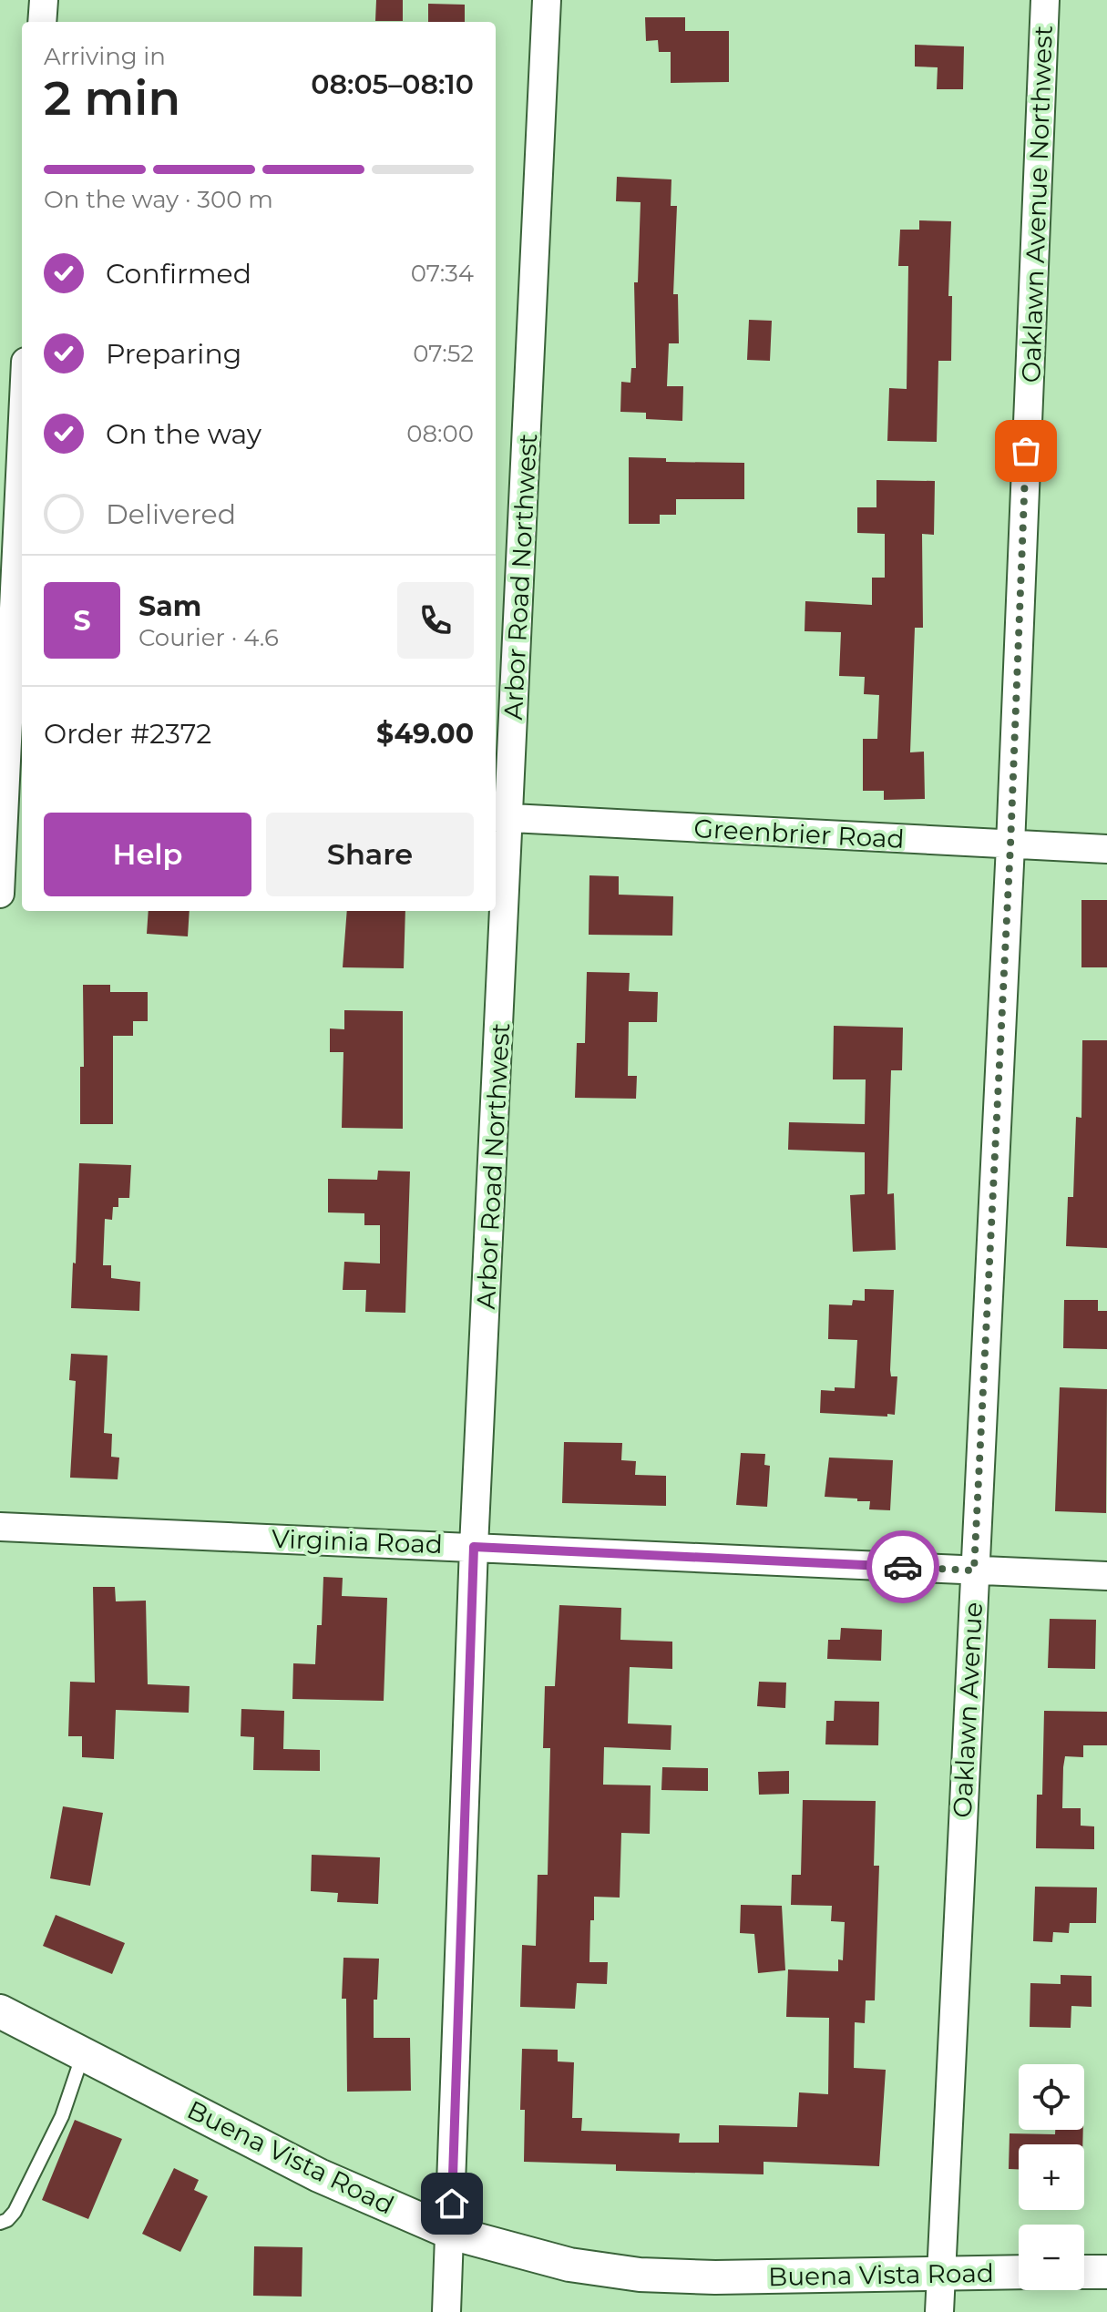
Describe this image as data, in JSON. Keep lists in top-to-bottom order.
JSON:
{
  "streets": {
    "street": [
      "Oaklawn Avenue Northwest",
      "Arbor Road Northwest",
      "Greenbrier Road",
      "Virginia Road",
      "Oaklawn Avenue",
      "Buena Vista Road"
    ]
  },
  "crossings": [
    ["Oaklawn Avenue Northwest", "Greenbrier Road"],
    ["Oaklawn Avenue Northwest", "Oaklawn Avenue"],
    ["Arbor Road Northwest", "Greenbrier Road"],
    ["Arbor Road Northwest", "Virginia Road"],
    ["Arbor Road Northwest", "Buena Vista Road"],
    ["Greenbrier Road", "Oaklawn Avenue"],
    ["Virginia Road", "Oaklawn Avenue"],
    ["Oaklawn Avenue", "Buena Vista Road"]
  ],
  "page": {
    "heading": ["2 min", "Arriving in", "08:05–08:10"],
    "panel": [
      "Sam",
      "Courier · 4.6",
      "Order #2372",
      "$49.00"
    ],
    "bar": "On the way · 300 m",
    "list": [
      ["Confirmed", "07:34"],
      ["Preparing", "07:52"],
      ["On the way", "08:00"],
      "Delivered"
    ],
    "round": "S",
    "buttons": ["Help", "Share"],
    "map_buttons": ["+", "−"]
  }
}
